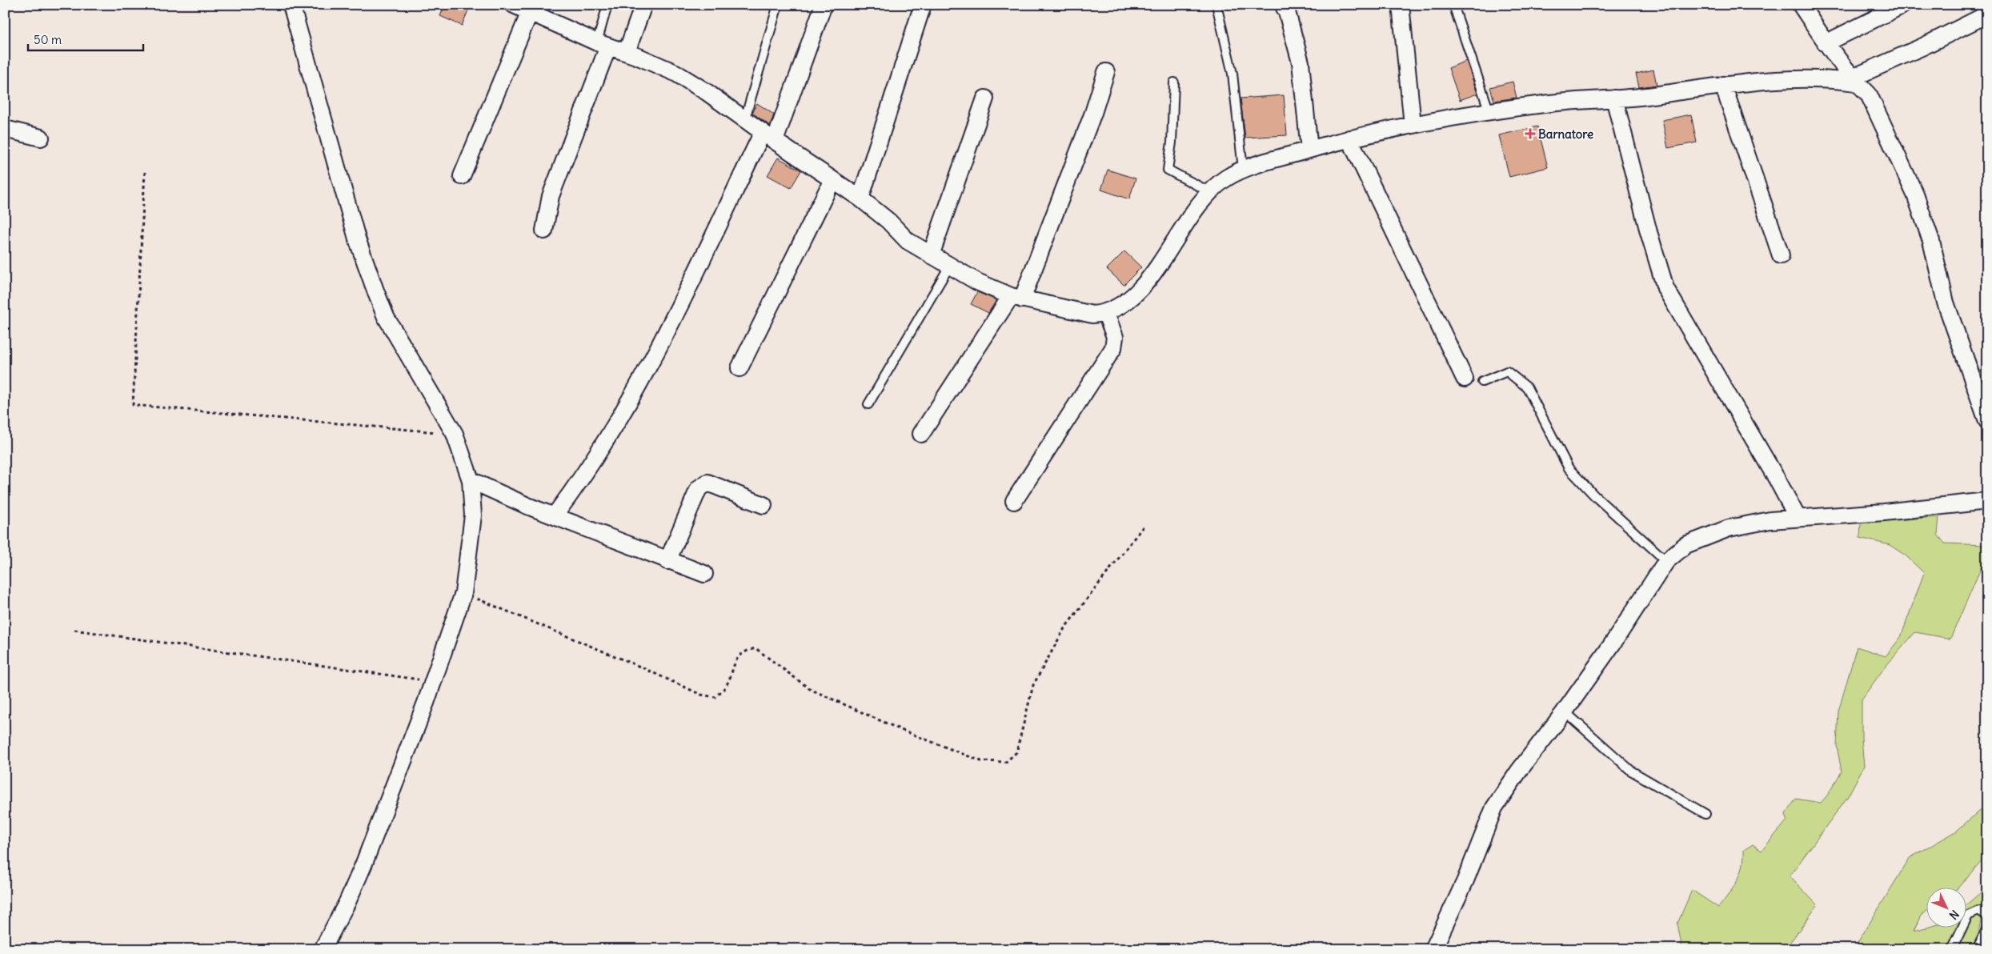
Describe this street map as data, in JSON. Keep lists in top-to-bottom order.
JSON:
{
  "places": {
    "health": ["Barnatore"]
  },
  "scale_bar": "50 m",
  "north": "bottom right"
}
